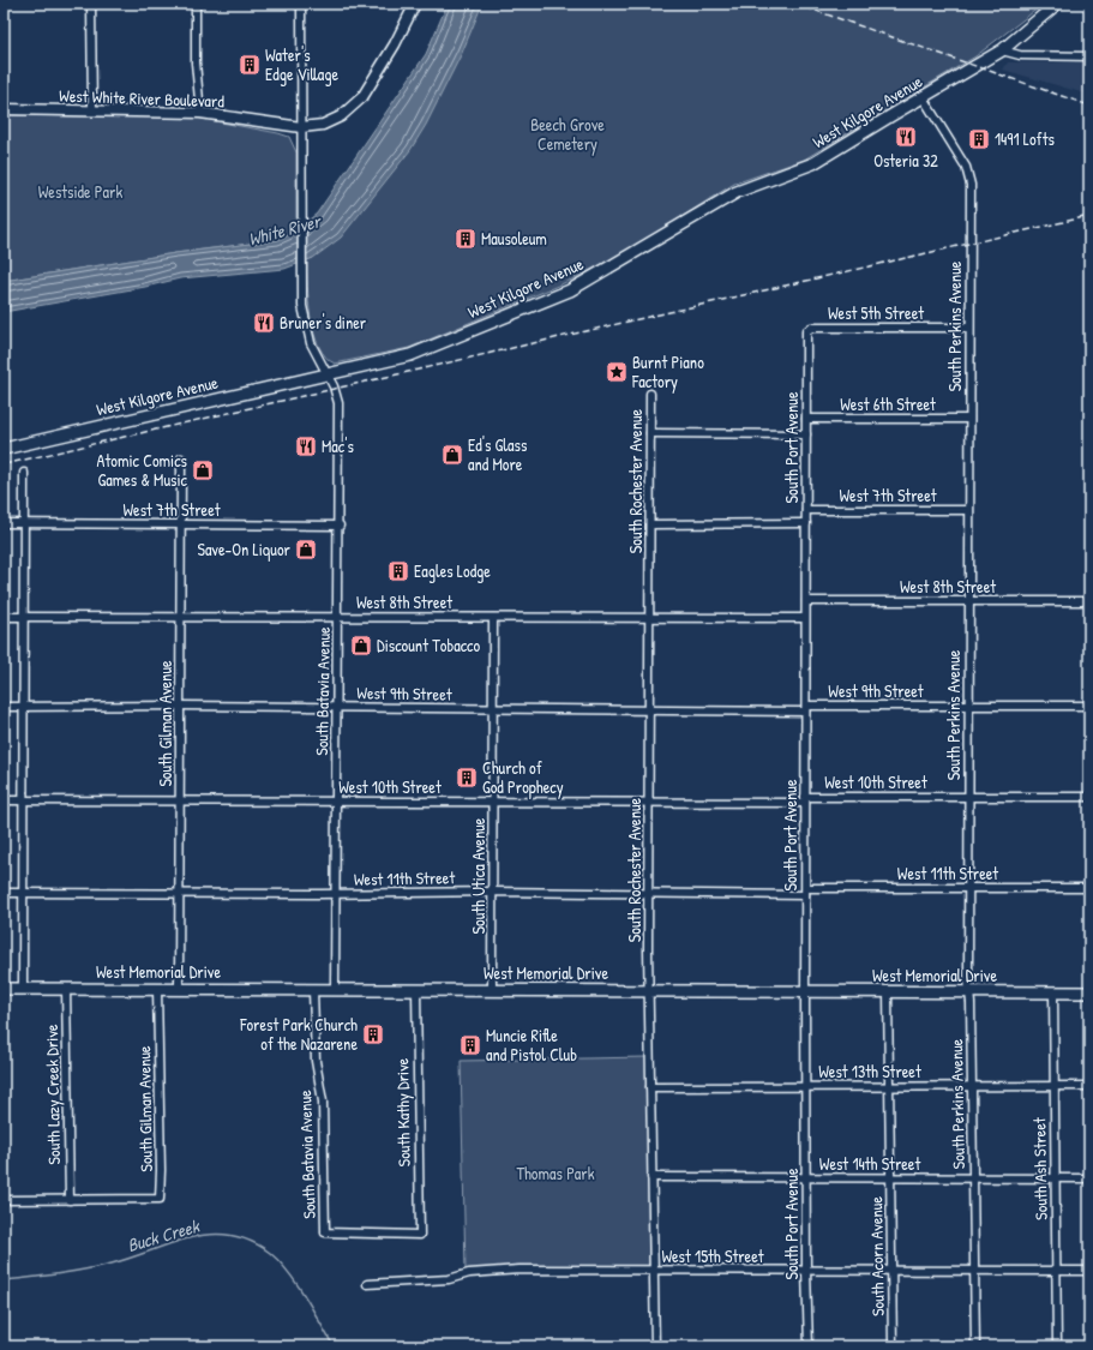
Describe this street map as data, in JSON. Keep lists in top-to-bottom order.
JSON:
{
  "streets": {
    "main road": ["West Kilgore Avenue", "West Memorial Drive"],
    "street": [
      "West White River Boulevard",
      "West 5th Street",
      "South Perkins Avenue",
      "West 6th Street",
      "South Port Avenue",
      "South Rochester Avenue",
      "West 7th Street",
      "West 8th Street",
      "South Batavia Avenue",
      "West 9th Street",
      "South Gilman Avenue",
      "West 10th Street",
      "West 11th Street",
      "South Utica Avenue",
      "West 13th Street",
      "South Lazy Creek Drive",
      "South Kathy Drive",
      "West 14th Street",
      "South Ash Street",
      "West 15th Street",
      "South Acorn Avenue"
    ]
  },
  "crossings": [
    ["West Kilgore Avenue", "South Perkins Avenue"],
    ["West Kilgore Avenue", "South Batavia Avenue"],
    ["West 5th Street", "South Perkins Avenue"],
    ["West 5th Street", "South Port Avenue"],
    ["South Perkins Avenue", "West 6th Street"],
    ["South Perkins Avenue", "West 7th Street"],
    ["South Perkins Avenue", "West 8th Street"],
    ["South Perkins Avenue", "West 9th Street"],
    ["South Perkins Avenue", "West 10th Street"],
    ["South Perkins Avenue", "West 11th Street"],
    ["South Perkins Avenue", "West Memorial Drive"],
    ["South Perkins Avenue", "West 13th Street"],
    ["South Perkins Avenue", "West 14th Street"],
    ["South Perkins Avenue", "West 15th Street"],
    ["West 6th Street", "South Port Avenue"],
    ["South Port Avenue", "West 7th Street"],
    ["South Port Avenue", "West 8th Street"],
    ["South Port Avenue", "West 9th Street"],
    ["South Port Avenue", "West 10th Street"],
    ["South Port Avenue", "West 11th Street"],
    ["South Port Avenue", "West Memorial Drive"],
    ["South Port Avenue", "West 13th Street"],
    ["South Port Avenue", "West 14th Street"],
    ["South Port Avenue", "West 15th Street"],
    ["South Rochester Avenue", "West 8th Street"],
    ["South Rochester Avenue", "West 9th Street"],
    ["South Rochester Avenue", "West 10th Street"],
    ["South Rochester Avenue", "West 11th Street"],
    ["South Rochester Avenue", "West Memorial Drive"],
    ["South Rochester Avenue", "West 13th Street"],
    ["South Rochester Avenue", "West 14th Street"],
    ["South Rochester Avenue", "West 15th Street"],
    ["West 7th Street", "South Batavia Avenue"],
    ["West 7th Street", "South Gilman Avenue"],
    ["West 8th Street", "South Batavia Avenue"],
    ["West 8th Street", "South Gilman Avenue"],
    ["West 8th Street", "South Utica Avenue"],
    ["South Batavia Avenue", "West 9th Street"],
    ["South Batavia Avenue", "West 10th Street"],
    ["South Batavia Avenue", "West 11th Street"],
    ["South Batavia Avenue", "West Memorial Drive"],
    ["South Batavia Avenue", "South Kathy Drive"],
    ["West 9th Street", "South Gilman Avenue"],
    ["West 9th Street", "South Utica Avenue"],
    ["South Gilman Avenue", "West 10th Street"],
    ["South Gilman Avenue", "West 11th Street"],
    ["South Gilman Avenue", "West Memorial Drive"],
    ["South Gilman Avenue", "South Lazy Creek Drive"],
    ["West 10th Street", "South Utica Avenue"],
    ["West 11th Street", "South Utica Avenue"],
    ["South Utica Avenue", "West Memorial Drive"],
    ["West Memorial Drive", "South Lazy Creek Drive"],
    ["West Memorial Drive", "South Kathy Drive"],
    ["West Memorial Drive", "South Ash Street"],
    ["West Memorial Drive", "South Acorn Avenue"],
    ["West 13th Street", "South Ash Street"],
    ["West 13th Street", "South Acorn Avenue"],
    ["West 14th Street", "South Ash Street"],
    ["West 14th Street", "South Acorn Avenue"],
    ["South Ash Street", "West 15th Street"],
    ["West 15th Street", "South Acorn Avenue"]
  ],
  "water": ["White River", "Buck Creek"],
  "parks": ["Beech Grove Cemetery", "Westside Park", "Thomas Park"],
  "places": {
    "building": [
      "Water's Edge Village",
      "1491 Lofts",
      "Mausoleum",
      "Eagles Lodge",
      "Church of God Prophecy",
      "Forest Park Church of the Nazarene",
      "Muncie Rifle and Pistol Club"
    ],
    "restaurant": ["Osteria 32", "Bruner's diner", "Mac's"],
    "place": ["Burnt Piano Factory"],
    "shop": [
      "Ed's Glass and More",
      "Atomic Comics Games & Music",
      "Save-On Liquor",
      "Discount Tobacco"
    ]
  }
}
